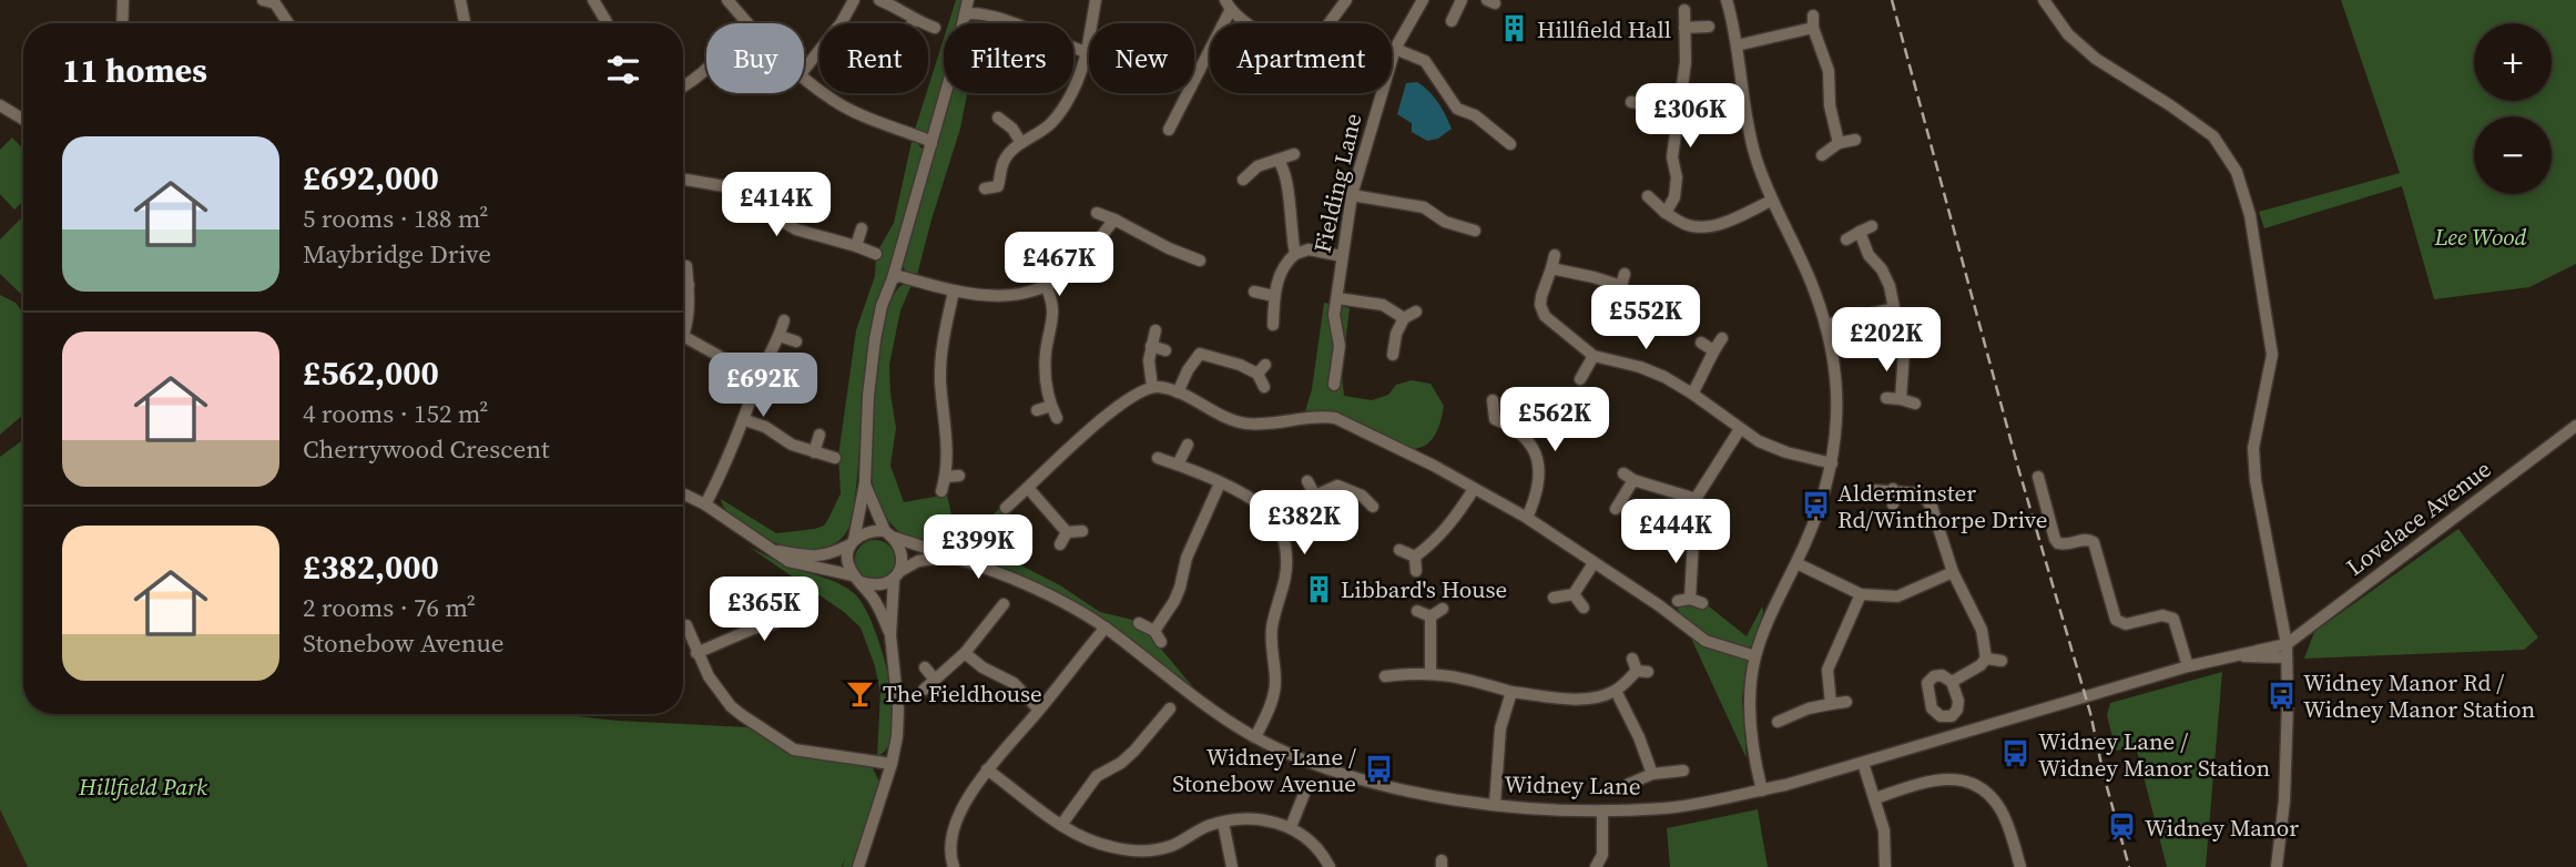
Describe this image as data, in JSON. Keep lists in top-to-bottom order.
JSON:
{
  "streets": {
    "street": ["Fielding Lane", "Lovelace Avenue", "Widney Lane"]
  },
  "crossings": [
    ["Lovelace Avenue", "Widney Lane"]
  ],
  "parks": ["Lee Wood", "Hillfield Park"],
  "places": {
    "building": ["Hillfield Hall", "Libbard's House"],
    "bus stop": [
      "Alderminster Rd/Winthorpe Drive",
      "Widney Manor Rd / Widney Manor Station",
      "Widney Lane / Widney Manor Station",
      "Widney Lane / Stonebow Avenue"
    ],
    "bar": ["The Fieldhouse"],
    "station": ["Widney Manor"]
  },
  "page": {
    "map_buttons": ["+", "−"],
    "chip": [
      "Buy",
      "Rent",
      "Filters",
      "New",
      "Apartment"
    ],
    "heading": "11 homes",
    "price": [
      "£306K",
      "£414K",
      "£467K",
      "£552K",
      "£202K",
      "£692K",
      "£562K",
      "£382K",
      "£444K",
      "£399K",
      "£365K"
    ],
    "list": [
      {
        "name": "£692,000",
        "note": "5 rooms · 188 m² · Maybridge Drive"
      },
      {
        "name": "£562,000",
        "note": "4 rooms · 152 m² · Cherrywood Crescent"
      },
      {
        "name": "£382,000",
        "note": "2 rooms · 76 m² · Stonebow Avenue"
      }
    ]
  }
}
